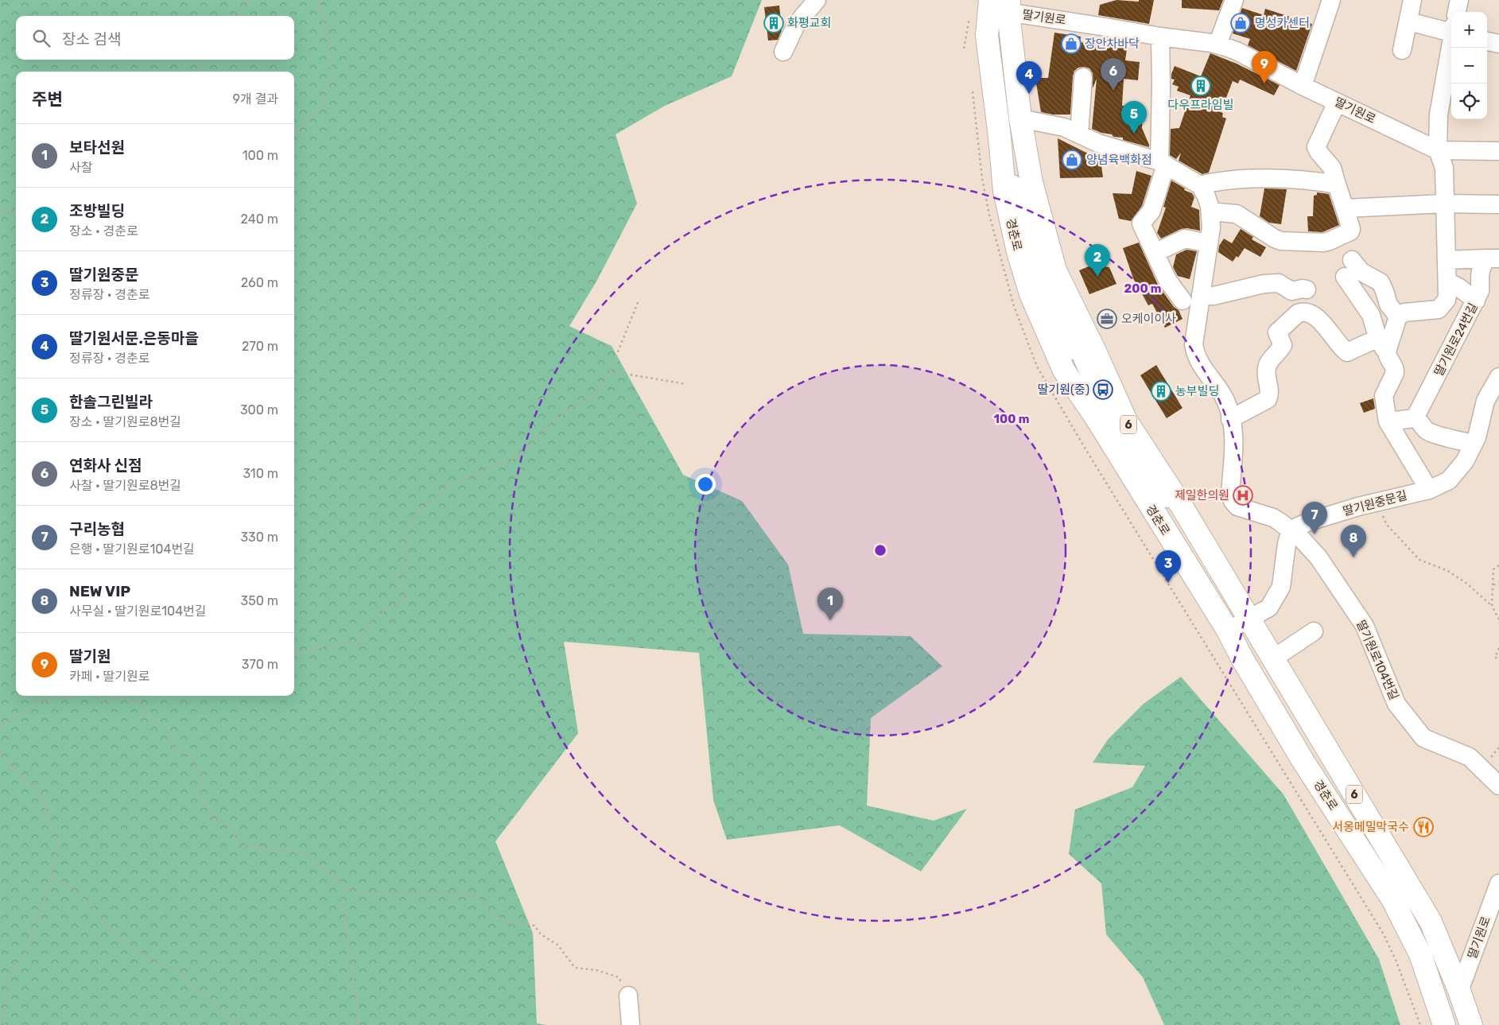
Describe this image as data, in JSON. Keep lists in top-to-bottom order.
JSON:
{
  "streets": {
    "main road": ["경춘로", "6"],
    "street": [
      "딸기원로",
      "딸기원로24번길",
      "딸기원중문길",
      "딸기원로104번길"
    ]
  },
  "crossings": [
    ["딸기원로", "경춘로"],
    ["딸기원중문길", "딸기원로104번길"]
  ],
  "places": {
    "building": ["화평교회", "다우프라임빌", "농부빌딩"],
    "shop": ["명성카센터", "장안차바닥", "양념육백화점"],
    "office": ["오케이이사"],
    "bus stop": ["딸기원(중)"],
    "hospital": ["제일한의원"],
    "restaurant": ["서옹메밀막국수"]
  },
  "page": {
    "map_buttons": ["+", "−"],
    "search": "장소 검색",
    "pins": [
      "9",
      "6",
      "4",
      "5",
      "2",
      "7",
      "8",
      "3",
      "1"
    ],
    "heading": ["주변", "9개 결과"],
    "list": [
      {
        "mark": "1",
        "name": "보타선원",
        "note": "사찰",
        "value": "100 m"
      },
      {
        "mark": "2",
        "name": "조방빌딩",
        "note": "장소 · 경춘로",
        "value": "240 m"
      },
      {
        "mark": "3",
        "name": "딸기원중문",
        "note": "정류장 · 경춘로",
        "value": "260 m"
      },
      {
        "mark": "4",
        "name": "딸기원서문.은동마을",
        "note": "정류장 · 경춘로",
        "value": "270 m"
      },
      {
        "mark": "5",
        "name": "한솔그린빌라",
        "note": "장소 · 딸기원로8번길",
        "value": "300 m"
      },
      {
        "mark": "6",
        "name": "연화사 신점",
        "note": "사찰 · 딸기원로8번길",
        "value": "310 m"
      },
      {
        "mark": "7",
        "name": "구리농협",
        "note": "은행 · 딸기원로104번길",
        "value": "330 m"
      },
      {
        "mark": "8",
        "name": "NEW VIP",
        "note": "사무실 · 딸기원로104번길",
        "value": "350 m"
      },
      {
        "mark": "9",
        "name": "딸기원",
        "note": "카페 · 딸기원로",
        "value": "370 m"
      }
    ]
  },
  "rings": ["200 m", "100 m"]
}
